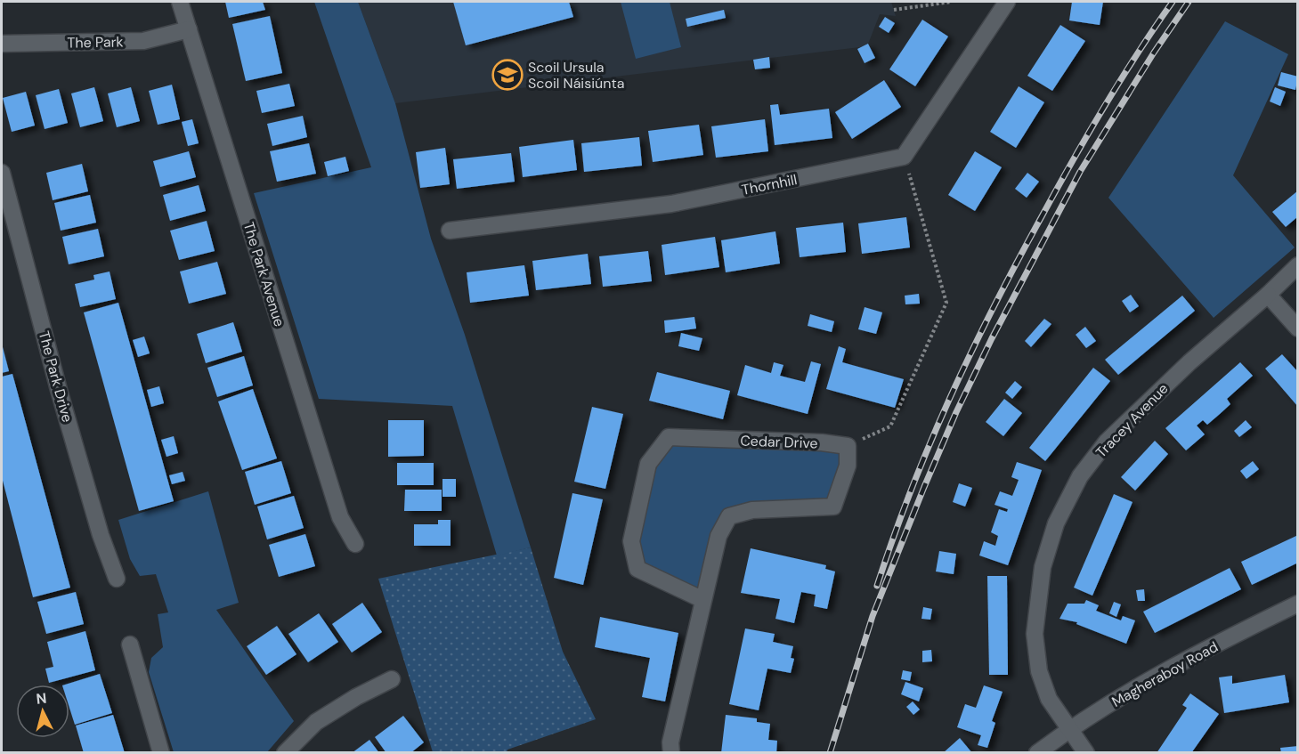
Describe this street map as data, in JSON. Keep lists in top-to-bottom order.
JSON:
{
  "streets": {
    "street": [
      "The Park",
      "Thornhill",
      "The Park Avenue",
      "The Park Drive",
      "Tracey Avenue",
      "Cedar Drive",
      "Magheraboy Road"
    ]
  },
  "crossings": [
    ["The Park", "The Park Avenue"],
    ["Tracey Avenue", "Magheraboy Road"]
  ],
  "places": {
    "school or university": ["Scoil Ursula Scoil Náisiúnta"]
  },
  "north": "top"
}
